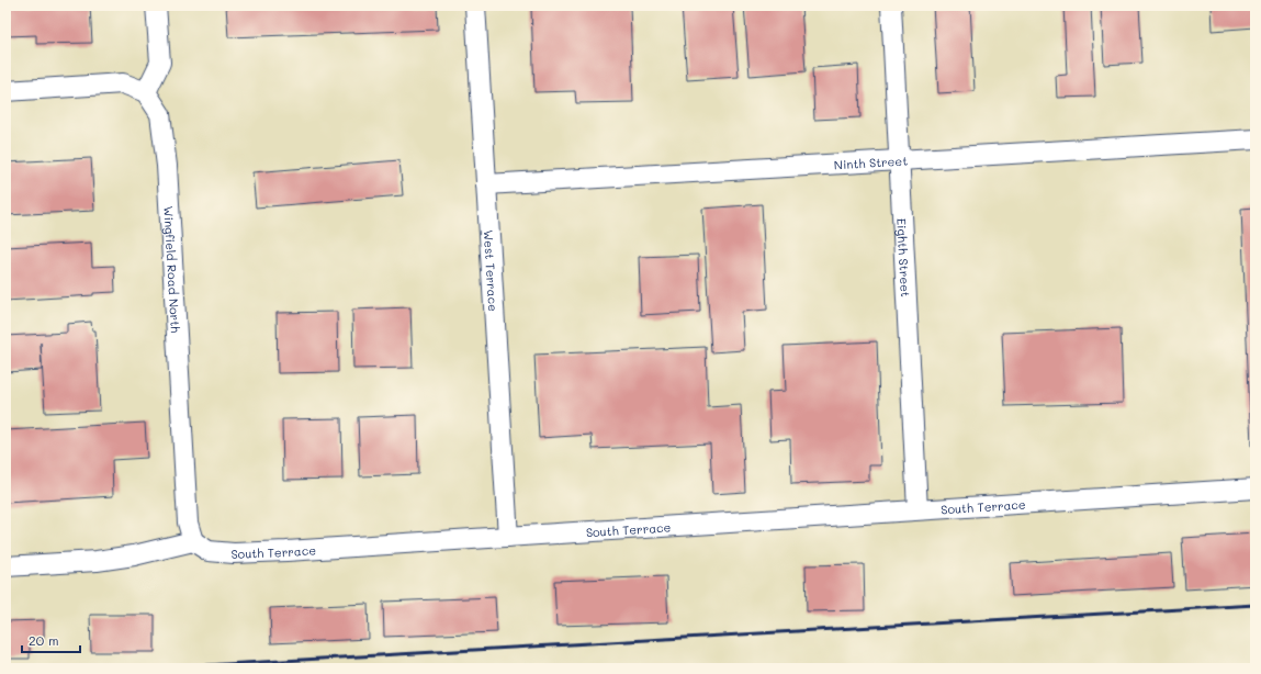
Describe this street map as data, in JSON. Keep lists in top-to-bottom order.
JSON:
{
  "streets": {
    "street": [
      "Ninth Street",
      "Eighth Street",
      "Wingfield Road North",
      "West Terrace",
      "South Terrace"
    ]
  },
  "crossings": [
    ["Ninth Street", "Eighth Street"],
    ["Ninth Street", "West Terrace"],
    ["Eighth Street", "South Terrace"],
    ["Wingfield Road North", "South Terrace"],
    ["West Terrace", "South Terrace"]
  ],
  "scale_bar": "20 m"
}
